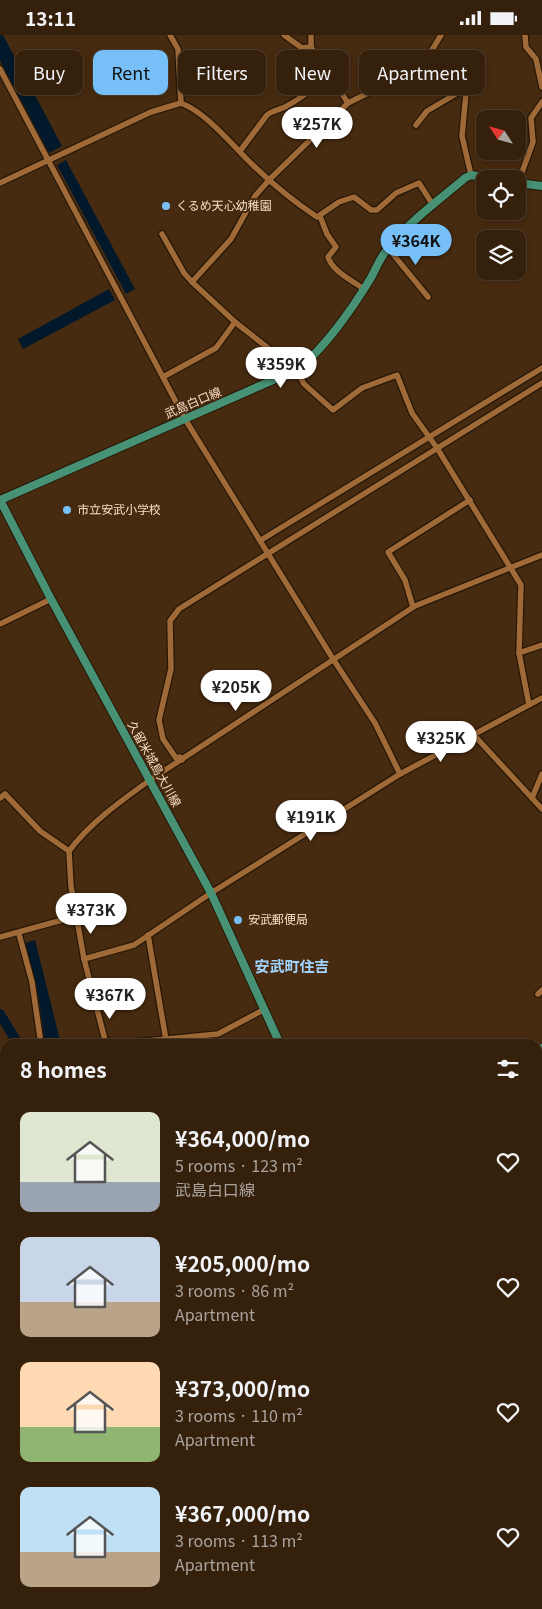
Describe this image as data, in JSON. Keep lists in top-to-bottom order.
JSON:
{
  "streets": {
    "main road": ["武島白口線", "久留米城島大川線"]
  },
  "crossings": [
    ["武島白口線", "久留米城島大川線"]
  ],
  "districts": ["安武町住吉"],
  "places": ["くるめ天心幼稚園", "市立安武小学校", "安武郵便局"],
  "north": "top left",
  "page": {
    "status": "13:11",
    "chip": [
      "Buy",
      "Rent",
      "Filters",
      "New",
      "Apartment"
    ],
    "price": [
      "¥257K",
      "¥364K",
      "¥359K",
      "¥205K",
      "¥325K",
      "¥191K",
      "¥373K",
      "¥367K"
    ],
    "heading": "8 homes",
    "list": [
      {
        "name": "¥364,000/mo",
        "note": "5 rooms · 123 m² · 武島白口線"
      },
      {
        "name": "¥205,000/mo",
        "note": "3 rooms · 86 m² · Apartment"
      },
      {
        "name": "¥373,000/mo",
        "note": "3 rooms · 110 m² · Apartment"
      },
      {
        "name": "¥367,000/mo",
        "note": "3 rooms · 113 m² · Apartment"
      }
    ]
  }
}
